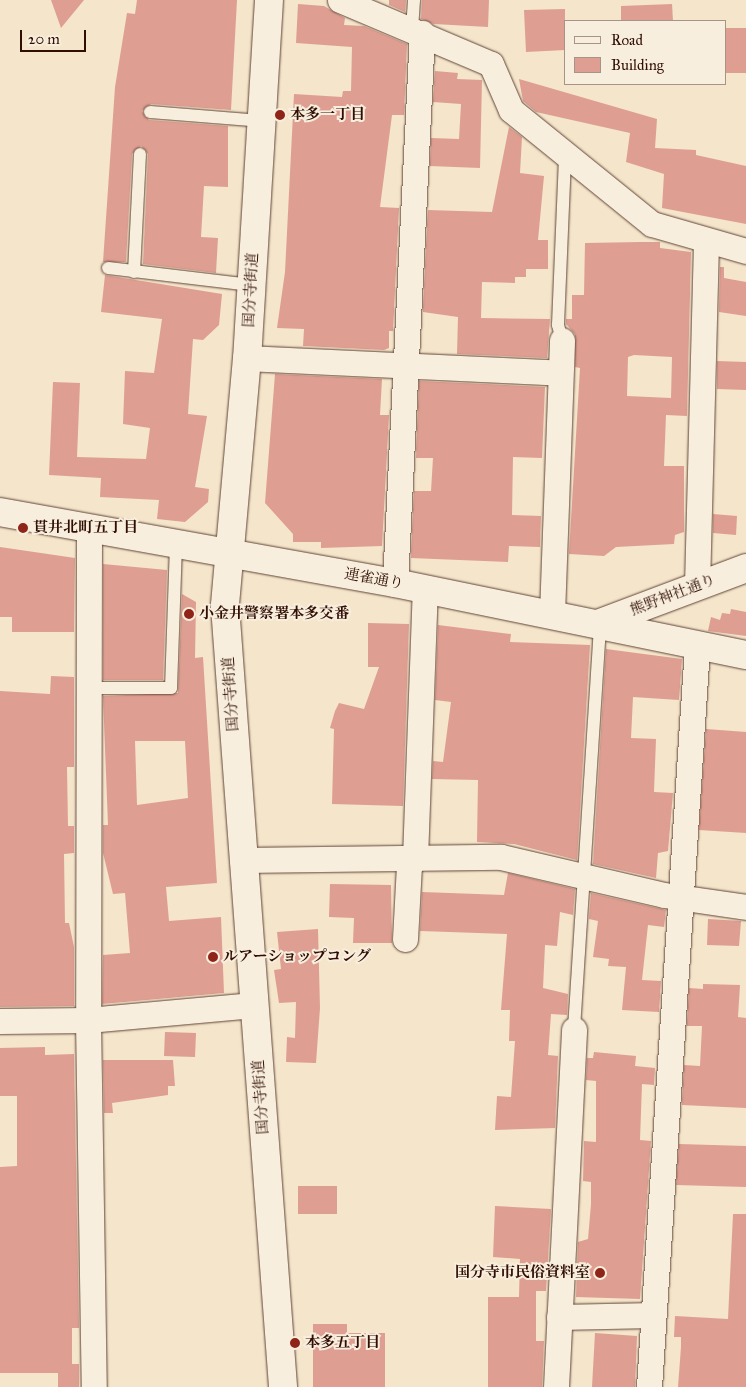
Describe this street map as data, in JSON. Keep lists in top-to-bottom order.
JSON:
{
  "streets": {
    "main road": ["国分寺街道", "連雀通り", "熊野神社通り"]
  },
  "crossings": [
    ["国分寺街道", "連雀通り"],
    ["連雀通り", "熊野神社通り"]
  ],
  "places": [
    "本多一丁目",
    "貫井北町五丁目",
    "小金井警察署本多交番",
    "ルアーショップコング",
    "国分寺市民俗資料室",
    "本多五丁目"
  ],
  "legend": ["Road", "Building"],
  "scale_bar": "20 m"
}
